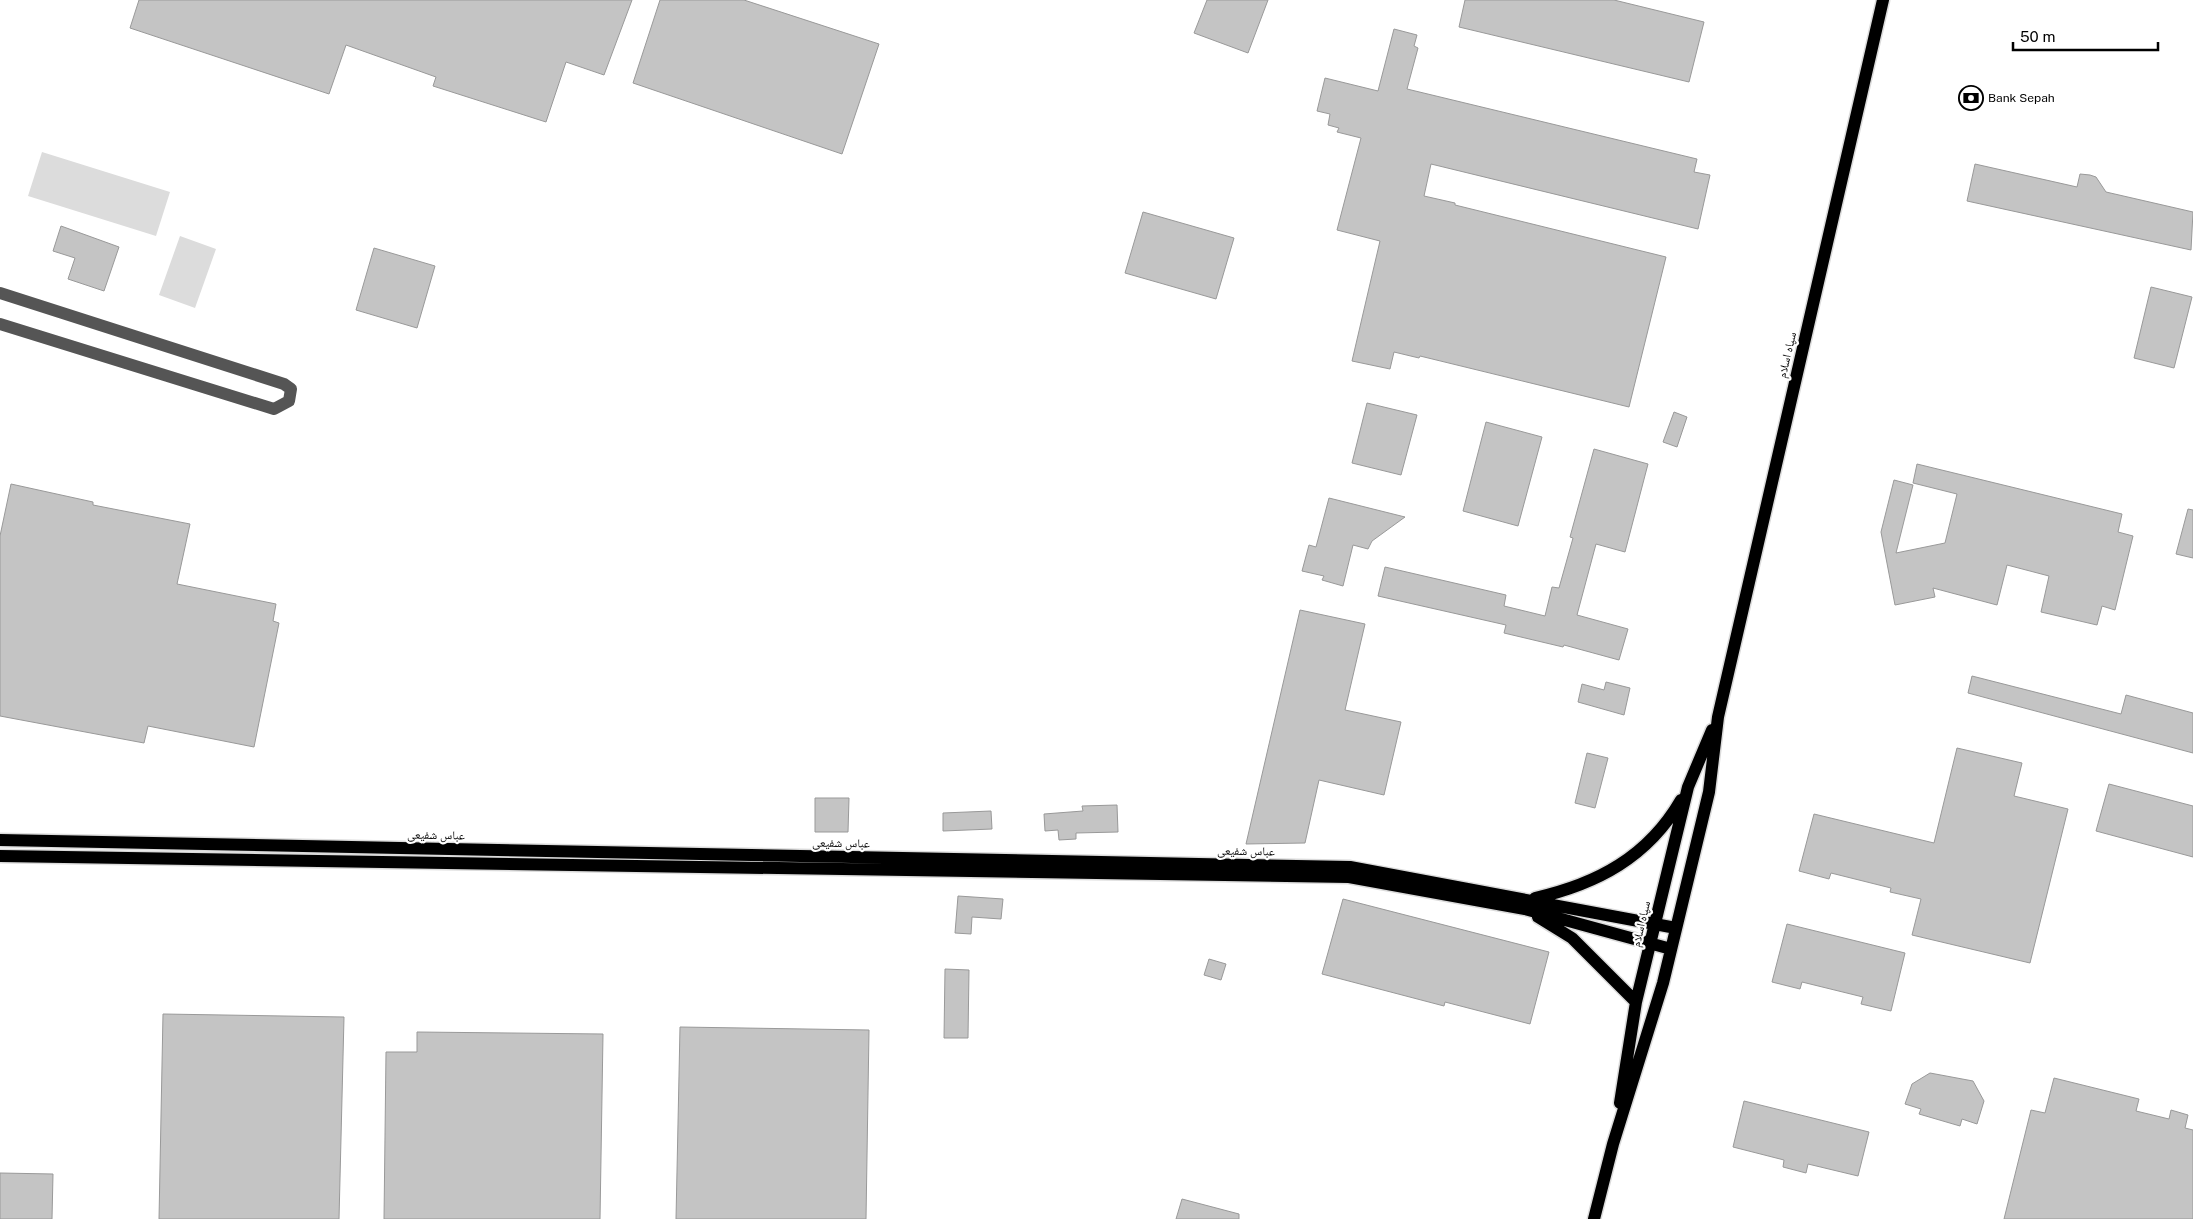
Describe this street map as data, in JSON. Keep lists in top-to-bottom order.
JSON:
{
  "streets": {
    "main road": ["سپاه اسلام", "عباس شفیعی"]
  },
  "crossings": [
    ["سپاه اسلام", "عباس شفیعی"]
  ],
  "places": {
    "bank": ["Bank Sepah"]
  },
  "scale_bar": "50 m"
}
